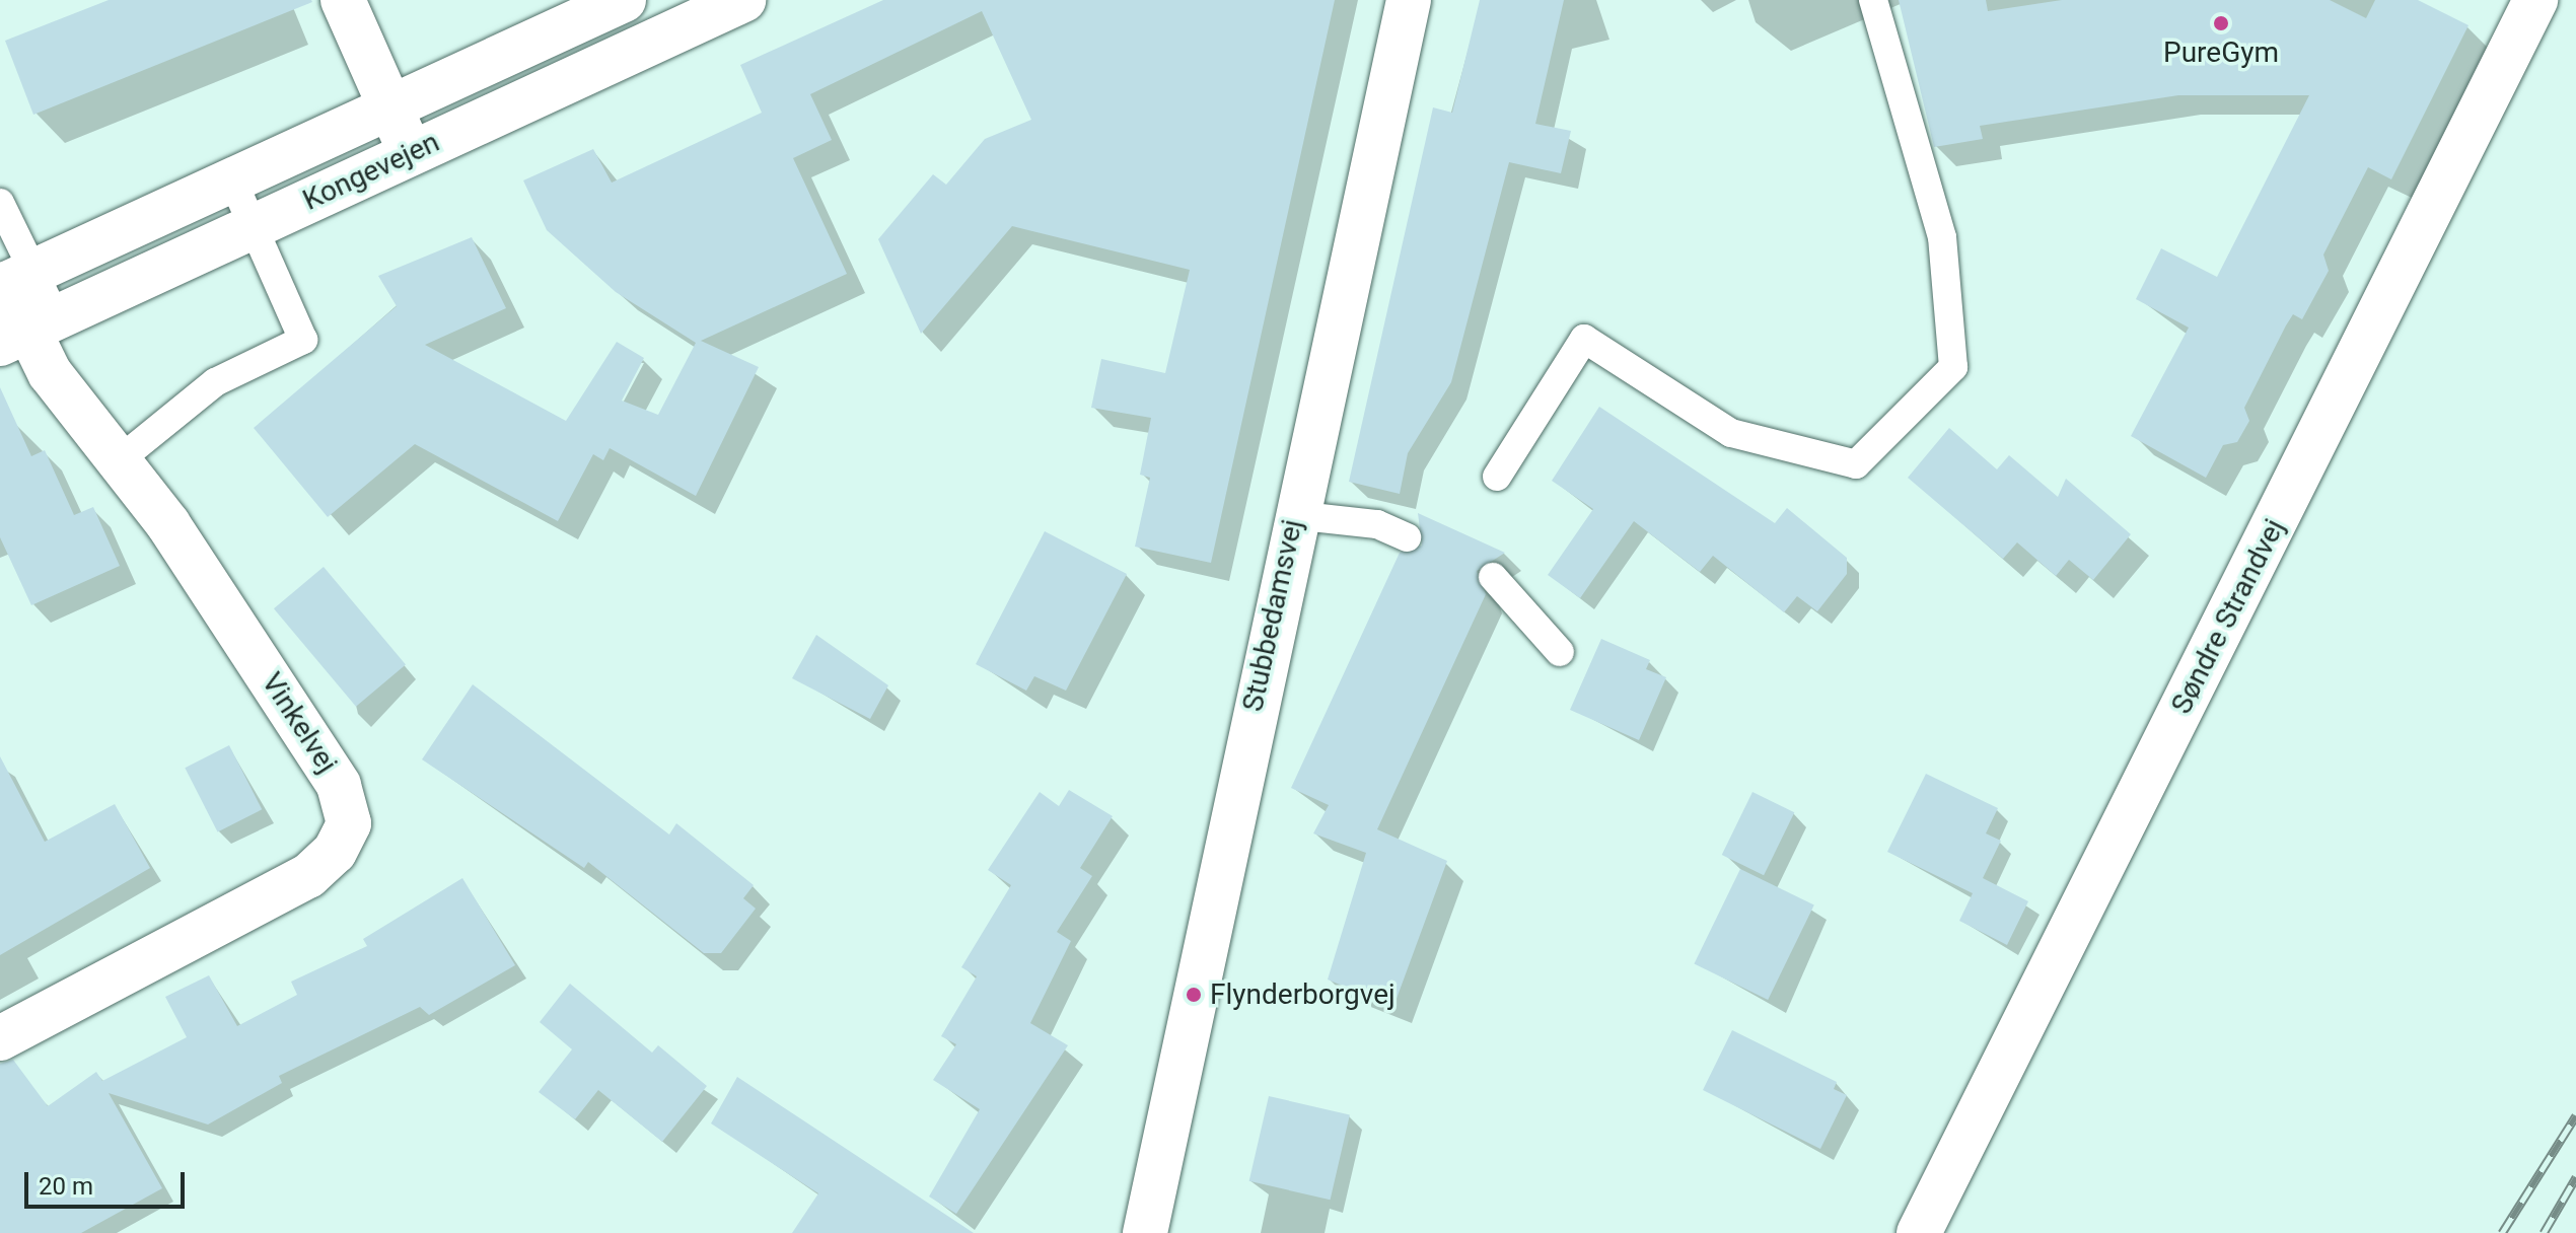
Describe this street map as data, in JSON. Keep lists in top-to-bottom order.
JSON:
{
  "streets": {
    "street": [
      "Kongevejen",
      "Stubbedamsvej",
      "Søndre Strandvej",
      "Vinkelvej"
    ]
  },
  "crossings": [
    ["Kongevejen", "Vinkelvej"]
  ],
  "places": ["PureGym", "Flynderborgvej"],
  "scale_bar": "20 m"
}
